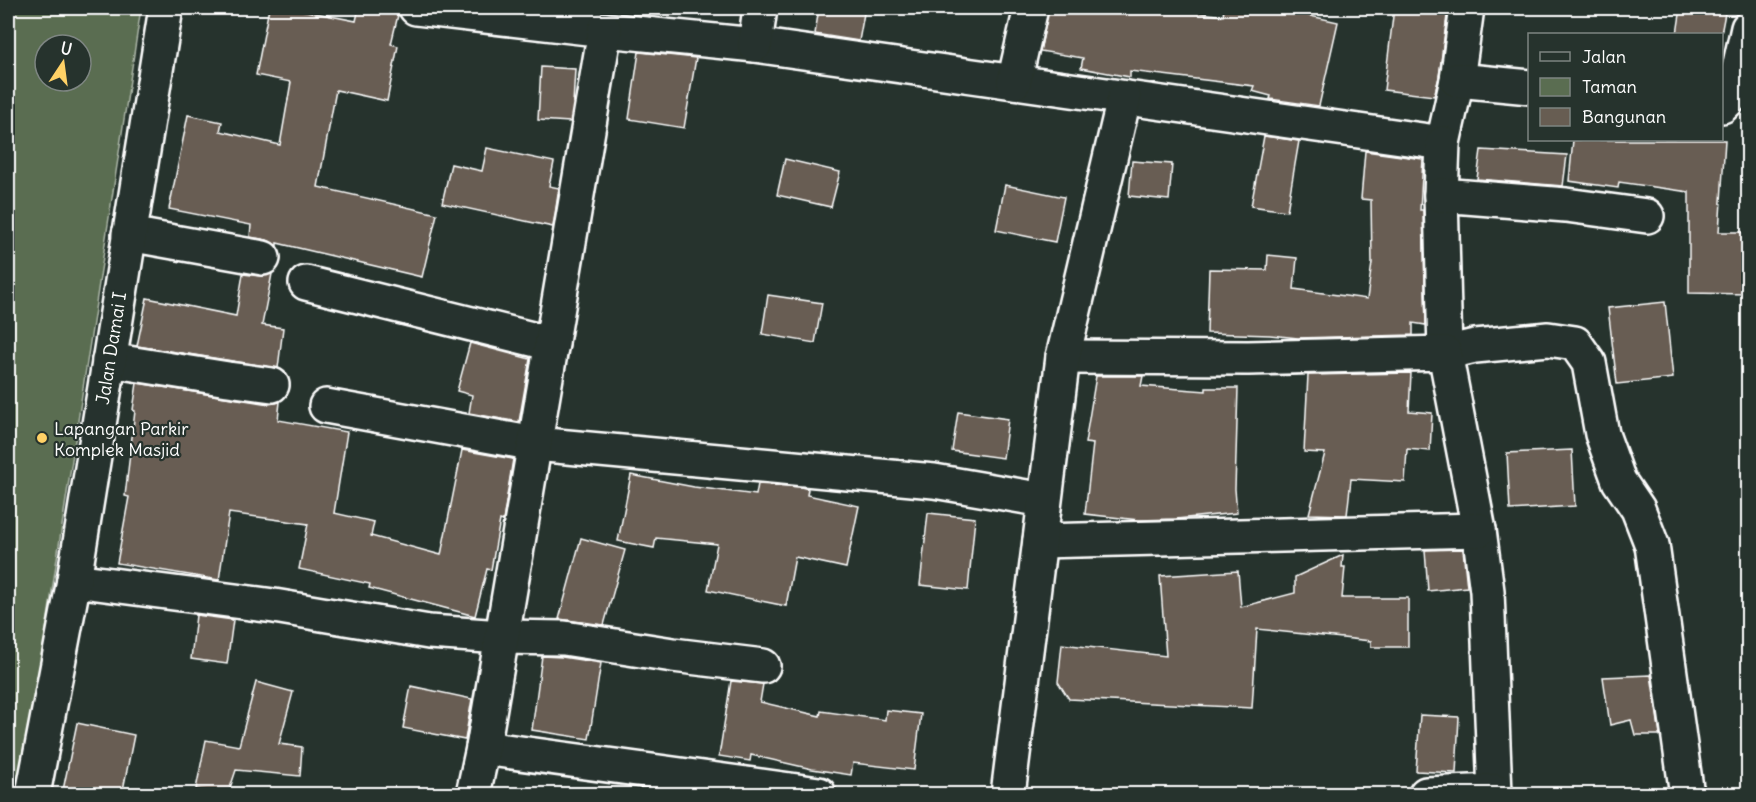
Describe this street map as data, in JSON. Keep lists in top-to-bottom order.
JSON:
{
  "streets": {
    "street": ["Jalan Damai I"]
  },
  "places": ["Lapangan Parkir Komplek Masjid"],
  "legend": ["Jalan", "Taman", "Bangunan"],
  "north": "top"
}
